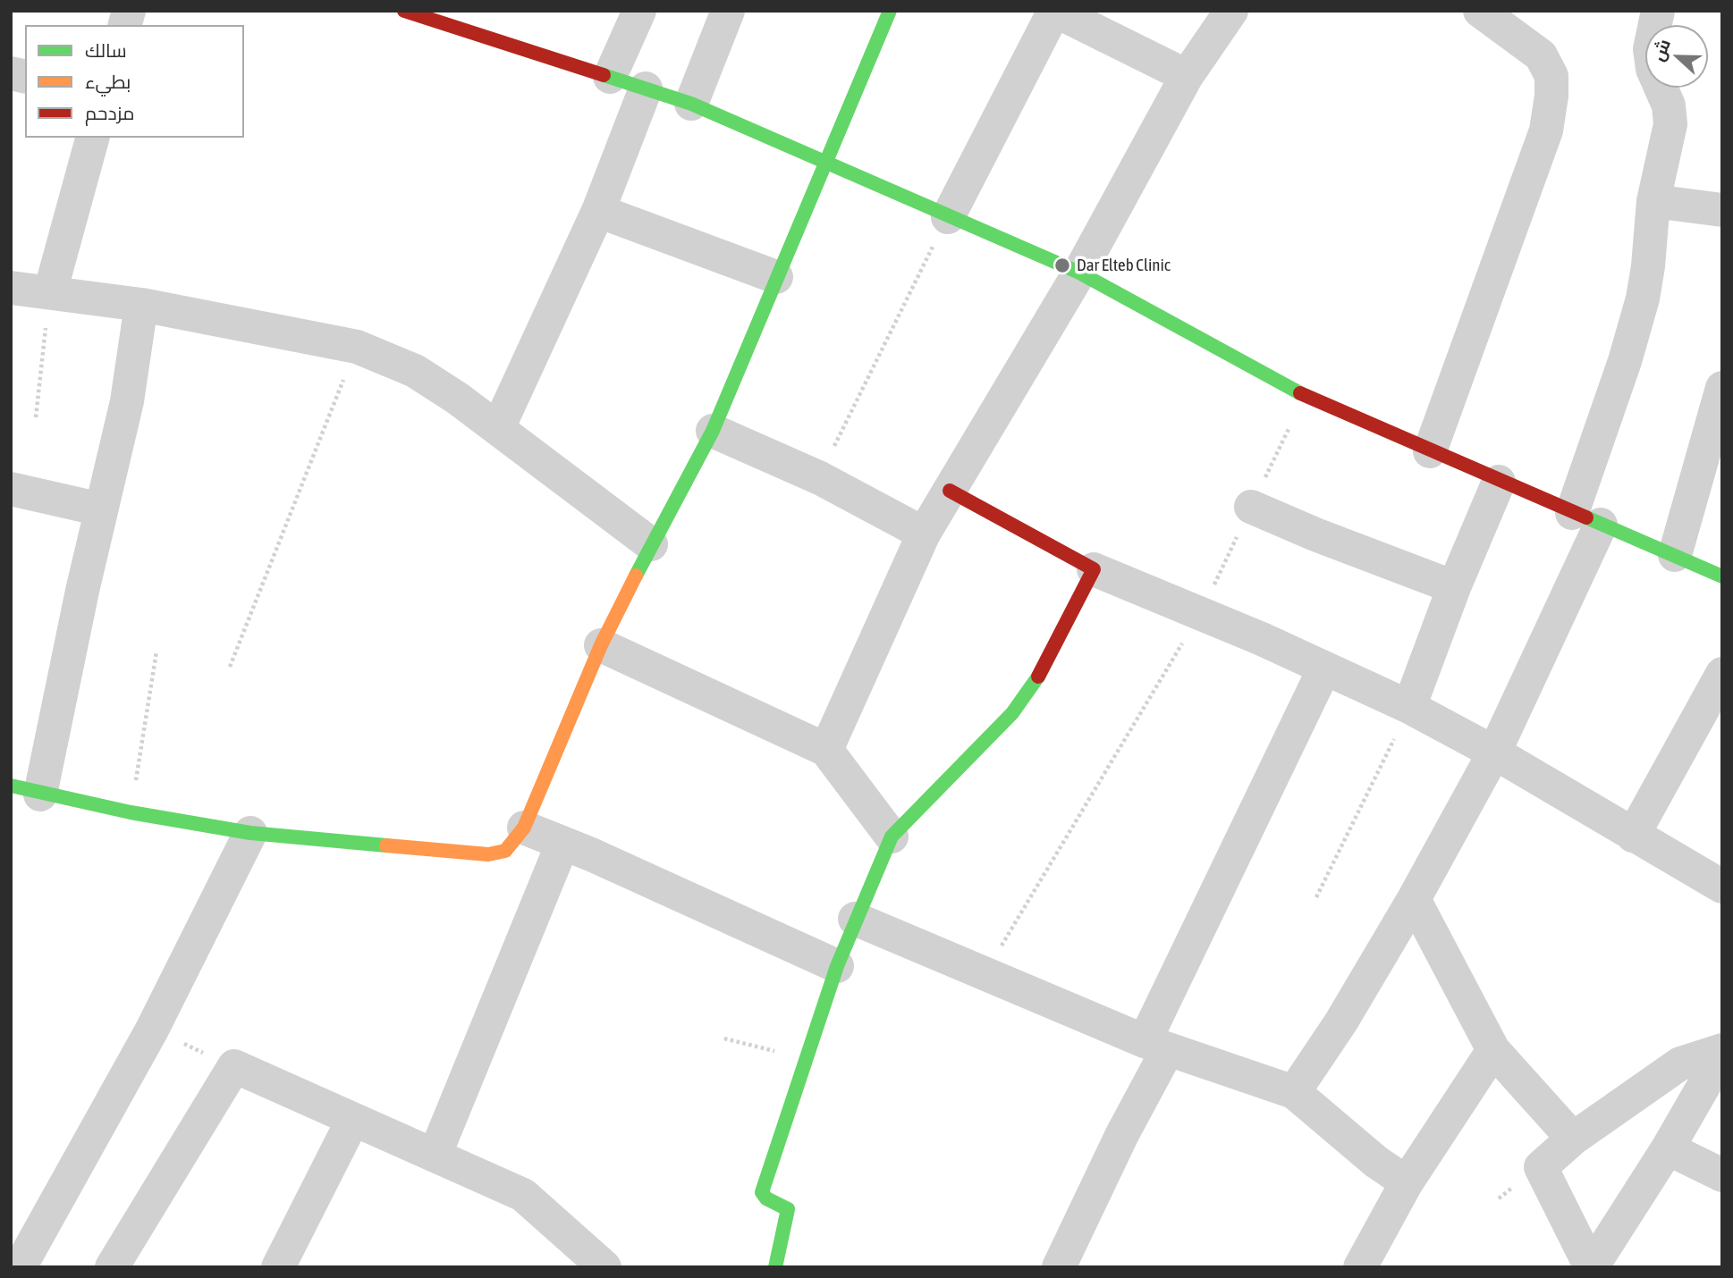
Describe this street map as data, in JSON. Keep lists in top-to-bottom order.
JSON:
{
  "places": ["Dar Elteb Clinic"],
  "legend": ["سالك", "بطيء", "مزدحم"],
  "north": "left"
}
